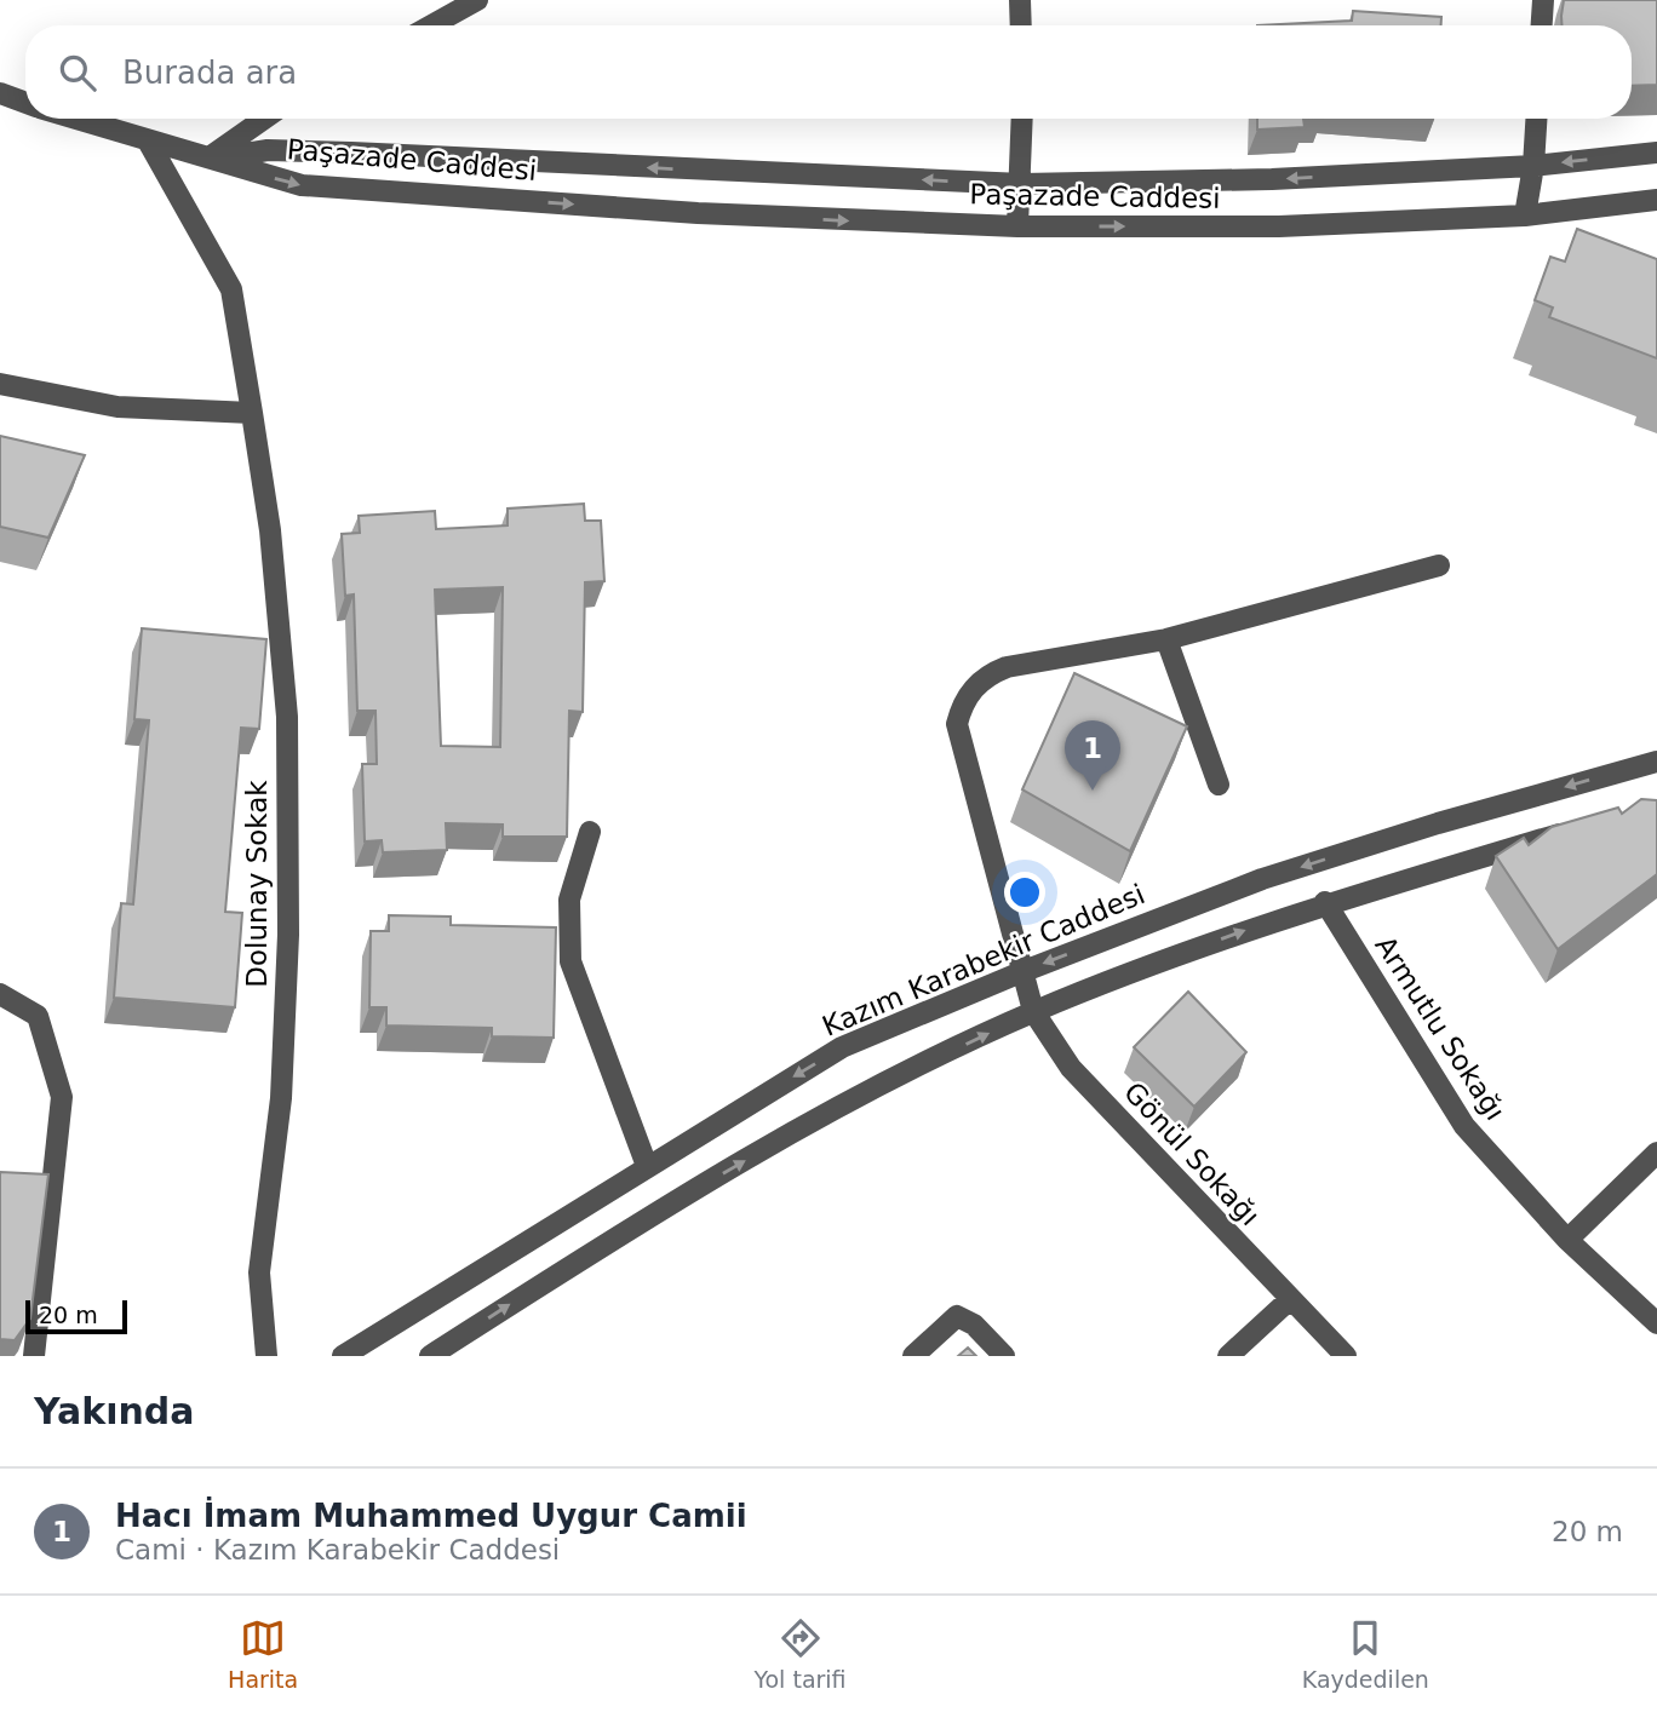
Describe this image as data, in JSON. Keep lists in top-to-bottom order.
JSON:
{
  "streets": {
    "street": [
      "Paşazade Caddesi",
      "Dolunay Sokak",
      "Kazım Karabekir Caddesi",
      "Armutlu Sokağı",
      "Gönül Sokağı"
    ]
  },
  "crossings": [
    ["Kazım Karabekir Caddesi", "Gönül Sokağı"]
  ],
  "scale_bar": "20 m",
  "page": {
    "search": "Burada ara",
    "pins": "1",
    "scale": "20 m",
    "heading": "Yakında",
    "list": [
      {
        "mark": "1",
        "name": "Hacı İmam Muhammed Uygur Camii",
        "note": "Cami · Kazım Karabekir Caddesi",
        "value": "20 m"
      }
    ],
    "nav": ["Harita", "Yol tarifi", "Kaydedilen"]
  }
}
